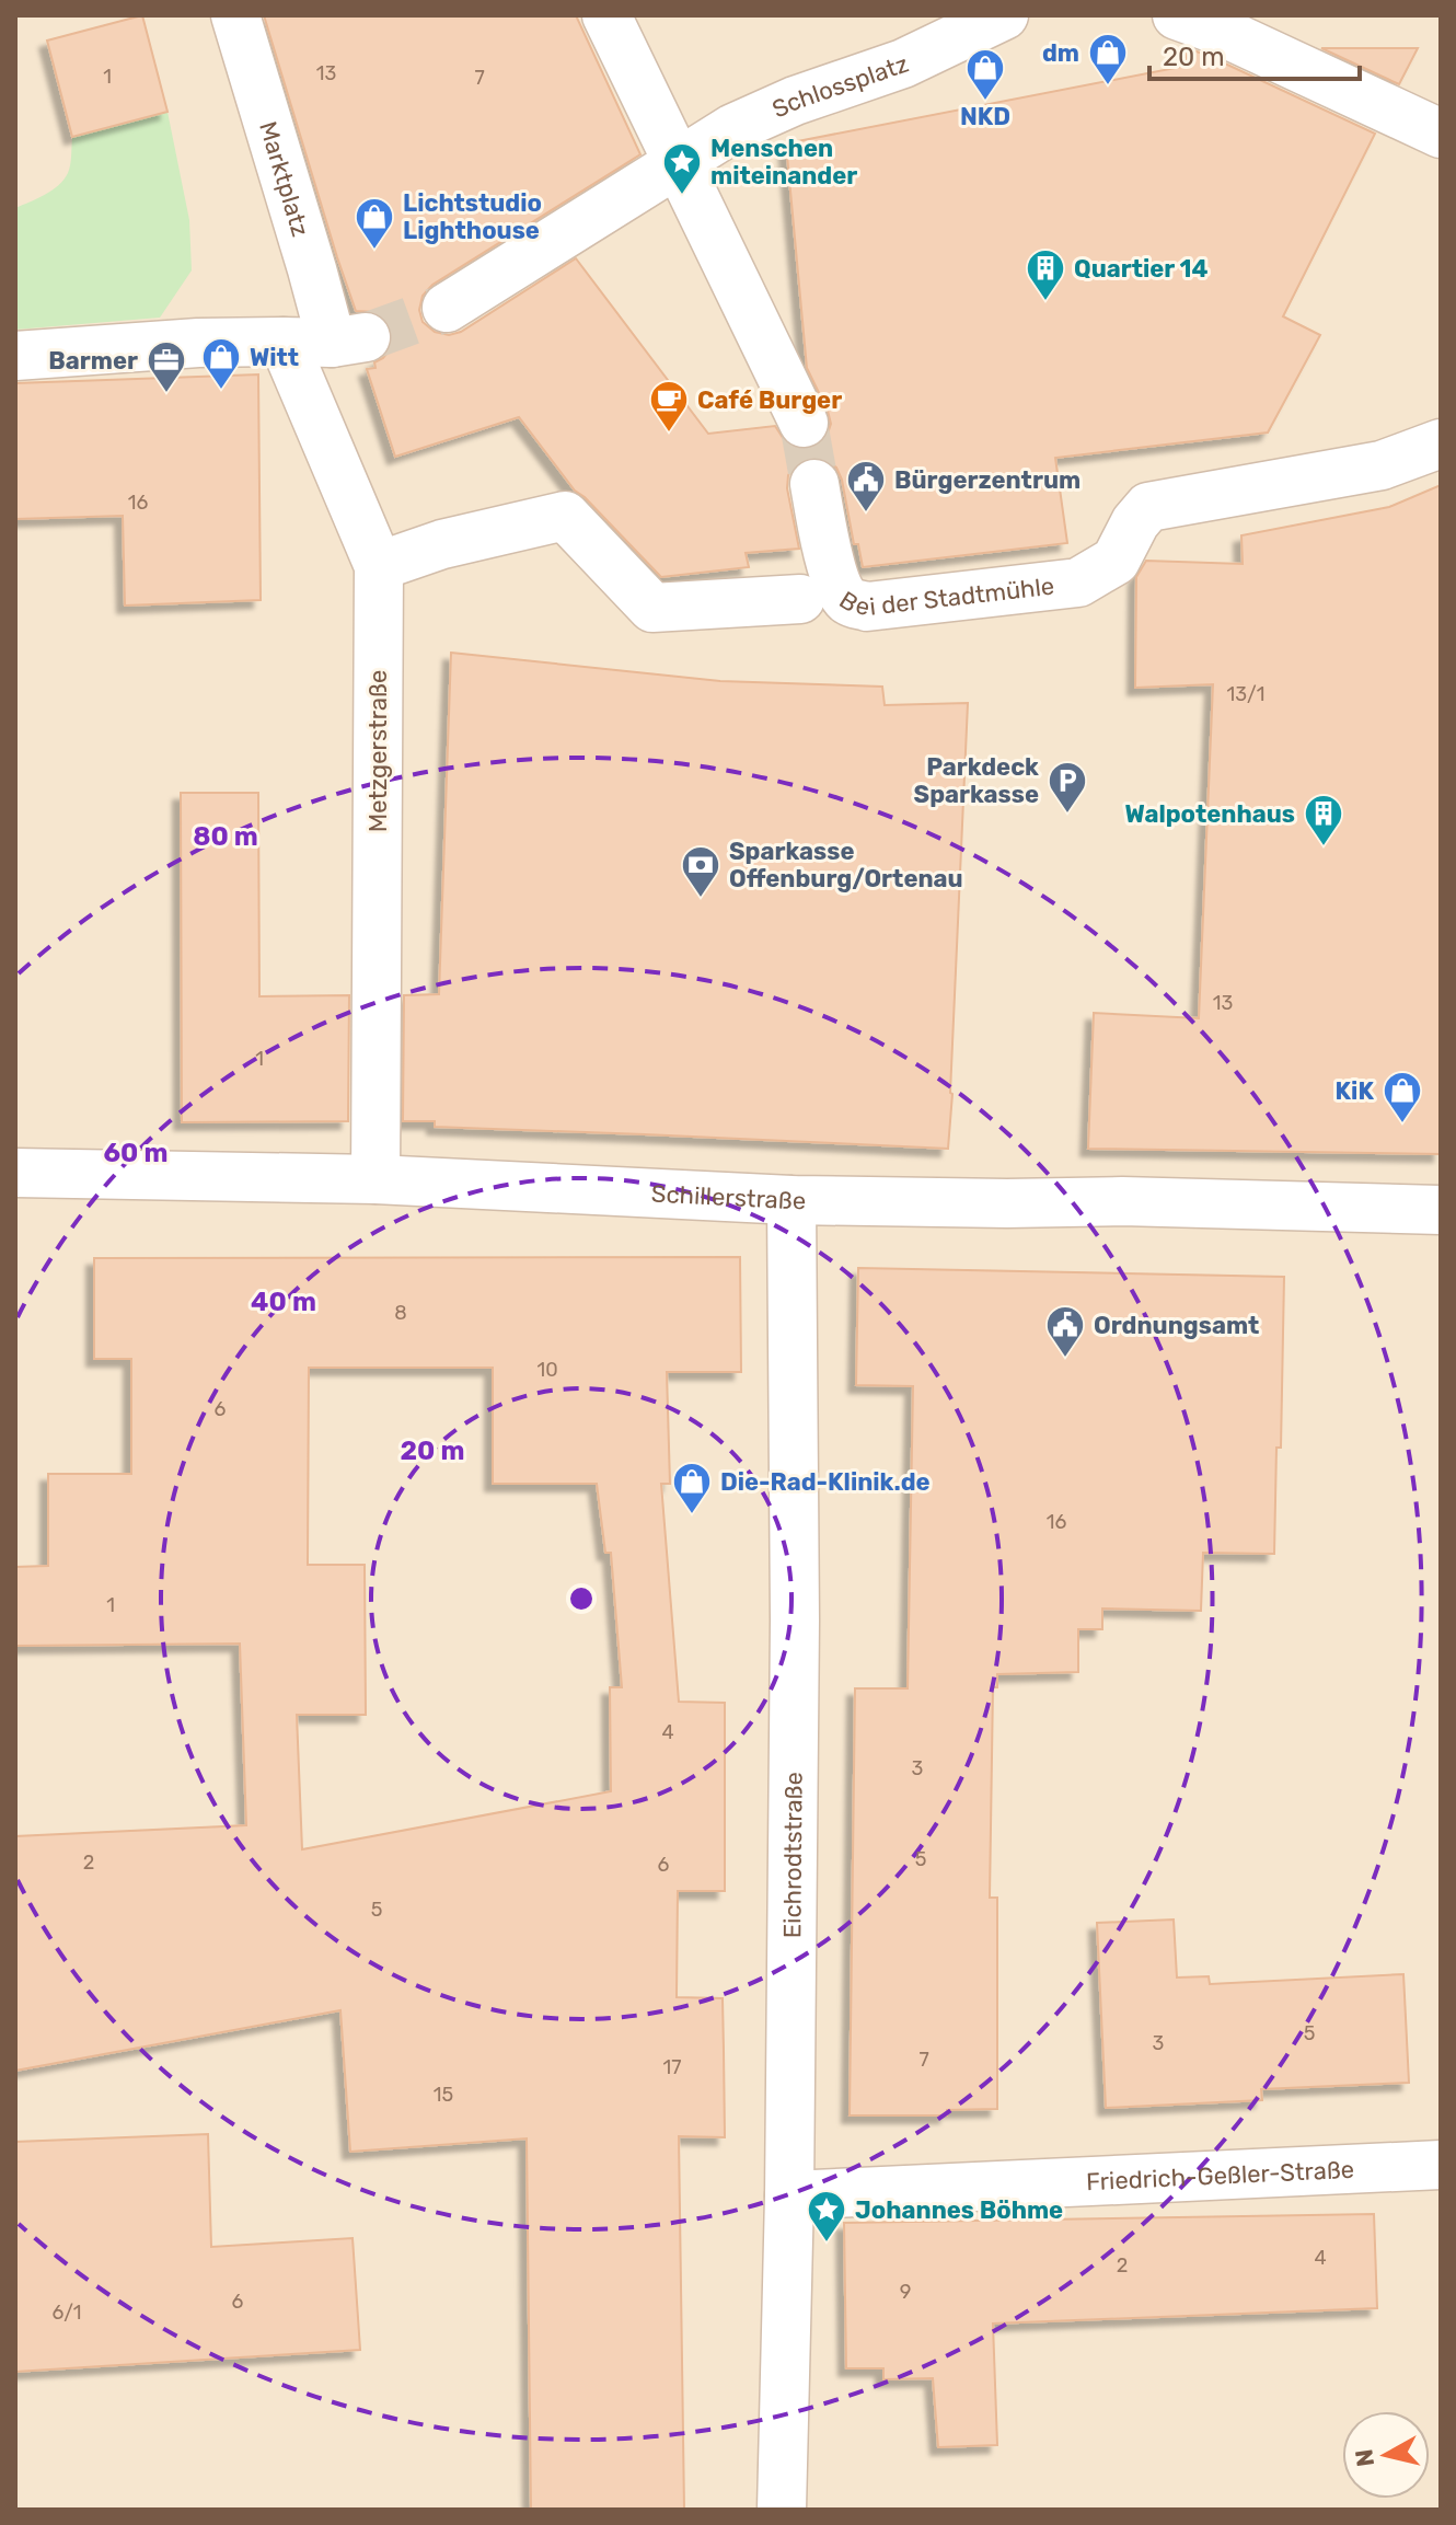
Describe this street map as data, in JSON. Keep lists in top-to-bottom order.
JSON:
{
  "streets": {
    "street": [
      "Schlossplatz",
      "Marktplatz",
      "Bei der Stadtmühle",
      "Metzgerstraße",
      "Schillerstraße",
      "Eichrodtstraße",
      "Friedrich-Geßler-Straße"
    ]
  },
  "crossings": [
    ["Marktplatz", "Metzgerstraße"],
    ["Metzgerstraße", "Schillerstraße"],
    ["Schillerstraße", "Eichrodtstraße"],
    ["Eichrodtstraße", "Friedrich-Geßler-Straße"]
  ],
  "places": {
    "shop": [
      "dm",
      "NKD",
      "Lichtstudio Lighthouse",
      "Witt",
      "KiK",
      "Die-Rad-Klinik.de"
    ],
    "place": ["Menschen miteinander", "Johannes Böhme"],
    "building": ["Quartier 14", "Walpotenhaus"],
    "office": ["Barmer"],
    "cafe": ["Café Burger"],
    "public building": ["Bürgerzentrum", "Ordnungsamt"],
    "parking": ["Parkdeck Sparkasse"],
    "bank": ["Sparkasse Offenburg/Ortenau"]
  },
  "house_numbers": [
    "13",
    "1",
    "7",
    "16",
    "13/1",
    "13",
    "1",
    "8",
    "10",
    "6",
    "16",
    "1",
    "4",
    "3",
    "5",
    "2",
    "6",
    "5",
    "5",
    "3",
    "7",
    "17",
    "15",
    "4",
    "2",
    "9",
    "6",
    "6/1"
  ],
  "scale_bar": "20 m",
  "north": "left",
  "rings": [
    "80 m",
    "60 m",
    "40 m",
    "20 m"
  ]
}
